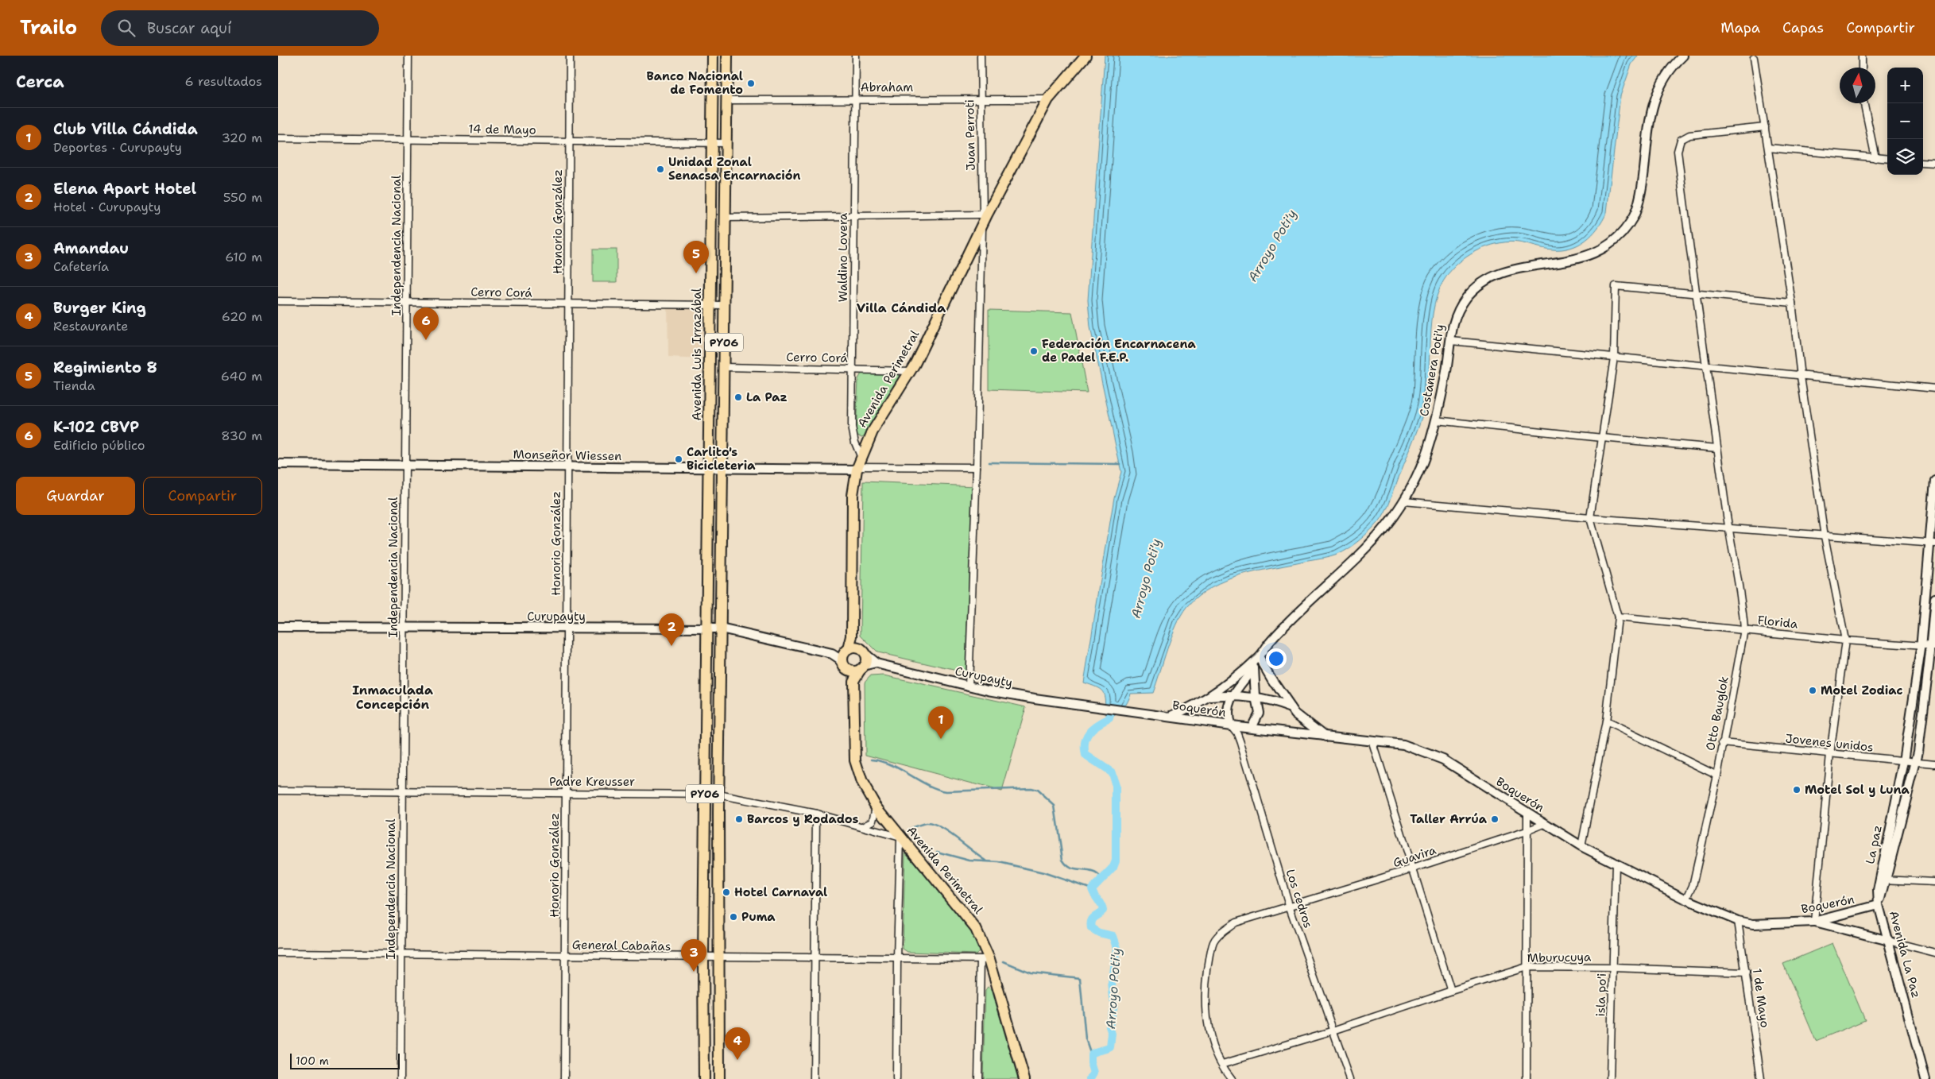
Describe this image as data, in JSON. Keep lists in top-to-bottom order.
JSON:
{
  "streets": {
    "main road": ["PY06", "Avenida Luis Irrazábal", "Avenida Perimetral"],
    "street": [
      "Abraham",
      "14 de Mayo",
      "Juan Perroti",
      "Honorio González",
      "Independencia Nacional",
      "Waldino Lovera",
      "Cerro Corá",
      "Costanera Poti'y",
      "Monseñor Wiessen",
      "Curupayty",
      "Florida",
      "Boquerón",
      "Otto Bauglok",
      "Jovenes unidos",
      "Padre Kreusser",
      "La paz",
      "Guavira",
      "Los cedros",
      "General Cabañas",
      "Avenida La Paz",
      "Mburucuya",
      "isla po'i",
      "1 de Mayo"
    ]
  },
  "crossings": [
    ["Abraham", "Juan Perroti"],
    ["Abraham", "Waldino Lovera"],
    ["Abraham", "PY06"],
    ["Abraham", "Avenida Perimetral"],
    ["14 de Mayo", "Honorio González"],
    ["14 de Mayo", "Independencia Nacional"],
    ["14 de Mayo", "PY06"],
    ["14 de Mayo", "Avenida Luis Irrazábal"],
    ["Juan Perroti", "Avenida Perimetral"],
    ["Juan Perroti", "Curupayty"],
    ["Honorio González", "Cerro Corá"],
    ["Honorio González", "Monseñor Wiessen"],
    ["Honorio González", "Curupayty"],
    ["Honorio González", "Padre Kreusser"],
    ["Honorio González", "General Cabañas"],
    ["Independencia Nacional", "Cerro Corá"],
    ["Independencia Nacional", "Monseñor Wiessen"],
    ["Independencia Nacional", "Curupayty"],
    ["Independencia Nacional", "Padre Kreusser"],
    ["Independencia Nacional", "General Cabañas"],
    ["Waldino Lovera", "Cerro Corá"],
    ["Waldino Lovera", "Avenida Perimetral"],
    ["Waldino Lovera", "Monseñor Wiessen"],
    ["Cerro Corá", "PY06"],
    ["Cerro Corá", "Avenida Luis Irrazábal"],
    ["Cerro Corá", "Avenida Perimetral"],
    ["PY06", "Avenida Luis Irrazábal"],
    ["PY06", "Monseñor Wiessen"],
    ["PY06", "Curupayty"],
    ["PY06", "Padre Kreusser"],
    ["PY06", "General Cabañas"],
    ["Avenida Luis Irrazábal", "Monseñor Wiessen"],
    ["Avenida Luis Irrazábal", "Curupayty"],
    ["Avenida Perimetral", "Monseñor Wiessen"],
    ["Avenida Perimetral", "Curupayty"],
    ["Avenida Perimetral", "Padre Kreusser"],
    ["Avenida Perimetral", "General Cabañas"],
    ["Curupayty", "Boquerón"],
    ["Florida", "Otto Bauglok"],
    ["Florida", "La paz"],
    ["Boquerón", "Otto Bauglok"],
    ["Boquerón", "La paz"],
    ["Boquerón", "Guavira"],
    ["Boquerón", "Los cedros"],
    ["Boquerón", "Avenida La Paz"],
    ["Boquerón", "isla po'i"],
    ["Boquerón", "1 de Mayo"],
    ["Otto Bauglok", "Jovenes unidos"],
    ["Jovenes unidos", "La paz"],
    ["La paz", "Avenida La Paz"],
    ["Guavira", "Los cedros"],
    ["Guavira", "Mburucuya"],
    ["Los cedros", "Mburucuya"],
    ["Mburucuya", "isla po'i"],
    ["Mburucuya", "1 de Mayo"]
  ],
  "districts": ["Villa Cándida", "Inmaculada Concepción"],
  "water": ["Arroyo Poti'y"],
  "places": [
    "Banco Nacional de Fomento",
    "Unidad Zonal Senacsa Encarnación",
    "Federación Encarnacena de Padel F.E.P.",
    "La Paz",
    "Carlito's Bicicleteria",
    "Motel Zodiac",
    "Motel Sol y Luna",
    "Barcos y Rodados",
    "Taller Arrúa",
    "Hotel Carnaval",
    "Puma"
  ],
  "scale_bar": "100 m",
  "north": "top",
  "page": {
    "header": "Trailo",
    "search": "Buscar aquí",
    "nav": ["Mapa", "Capas", "Compartir"],
    "heading": ["Cerca", "6 resultados"],
    "map_buttons": ["+", "−"],
    "list": [
      {
        "mark": "1",
        "name": "Club Villa Cándida",
        "note": "Deportes · Curupayty",
        "value": "320 m"
      },
      {
        "mark": "2",
        "name": "Elena Apart Hotel",
        "note": "Hotel · Curupayty",
        "value": "550 m"
      },
      {
        "mark": "3",
        "name": "Amandau",
        "note": "Cafetería",
        "value": "610 m"
      },
      {
        "mark": "4",
        "name": "Burger King",
        "note": "Restaurante",
        "value": "620 m"
      },
      {
        "mark": "5",
        "name": "Regimiento 8",
        "note": "Tienda",
        "value": "640 m"
      },
      {
        "mark": "6",
        "name": "K-102 CBVP",
        "note": "Edificio público",
        "value": "830 m"
      }
    ],
    "pins": [
      "5",
      "6",
      "2",
      "1",
      "3",
      "4"
    ],
    "buttons": ["Guardar", "Compartir"],
    "scale": "100 m"
  }
}
